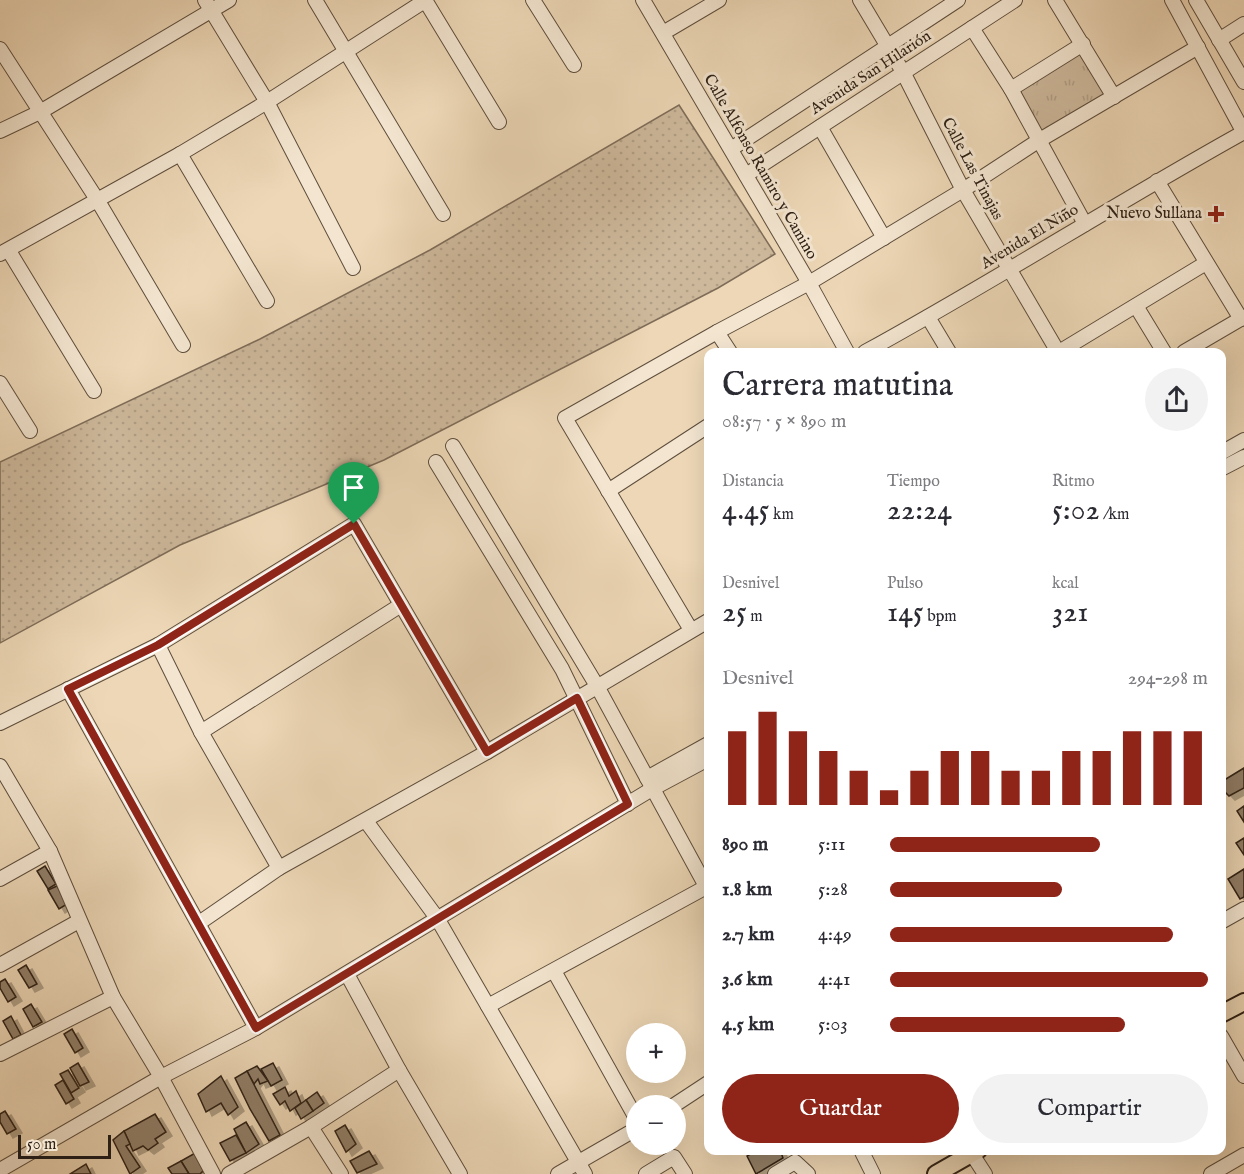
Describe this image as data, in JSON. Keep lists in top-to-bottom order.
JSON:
{
  "streets": {
    "street": [
      "Avenida San Hilarión",
      "Calle Alfonso Ramiro y Camino",
      "Calle Las Tinajas",
      "Avenida El Niño"
    ]
  },
  "crossings": [
    ["Avenida San Hilarión", "Calle Alfonso Ramiro y Camino"],
    ["Avenida San Hilarión", "Calle Las Tinajas"],
    ["Calle Las Tinajas", "Avenida El Niño"]
  ],
  "places": {
    "health": ["Nuevo Sullana"]
  },
  "scale_bar": "50 m",
  "page": {
    "heading": ["Carrera matutina", "08:57 · 5 × 890 m"],
    "stats": [
      ["Distancia", "4.45 km"],
      ["Tiempo", "22:24"],
      ["Ritmo", "5:02 /km"],
      ["Desnivel", "25 m"],
      ["Pulso", "145 bpm"],
      ["kcal", "321"]
    ],
    "chart": ["Desnivel", "294–298 m"],
    "list": [
      {
        "name": "890 m",
        "note": "5:11"
      },
      {
        "name": "1.8 km",
        "note": "5:28"
      },
      {
        "name": "2.7 km",
        "note": "4:49"
      },
      {
        "name": "3.6 km",
        "note": "4:41"
      },
      {
        "name": "4.5 km",
        "note": "5:03"
      }
    ],
    "map_buttons": ["+", "−"],
    "buttons": ["Guardar", "Compartir"],
    "scale": "50 m"
  }
}
